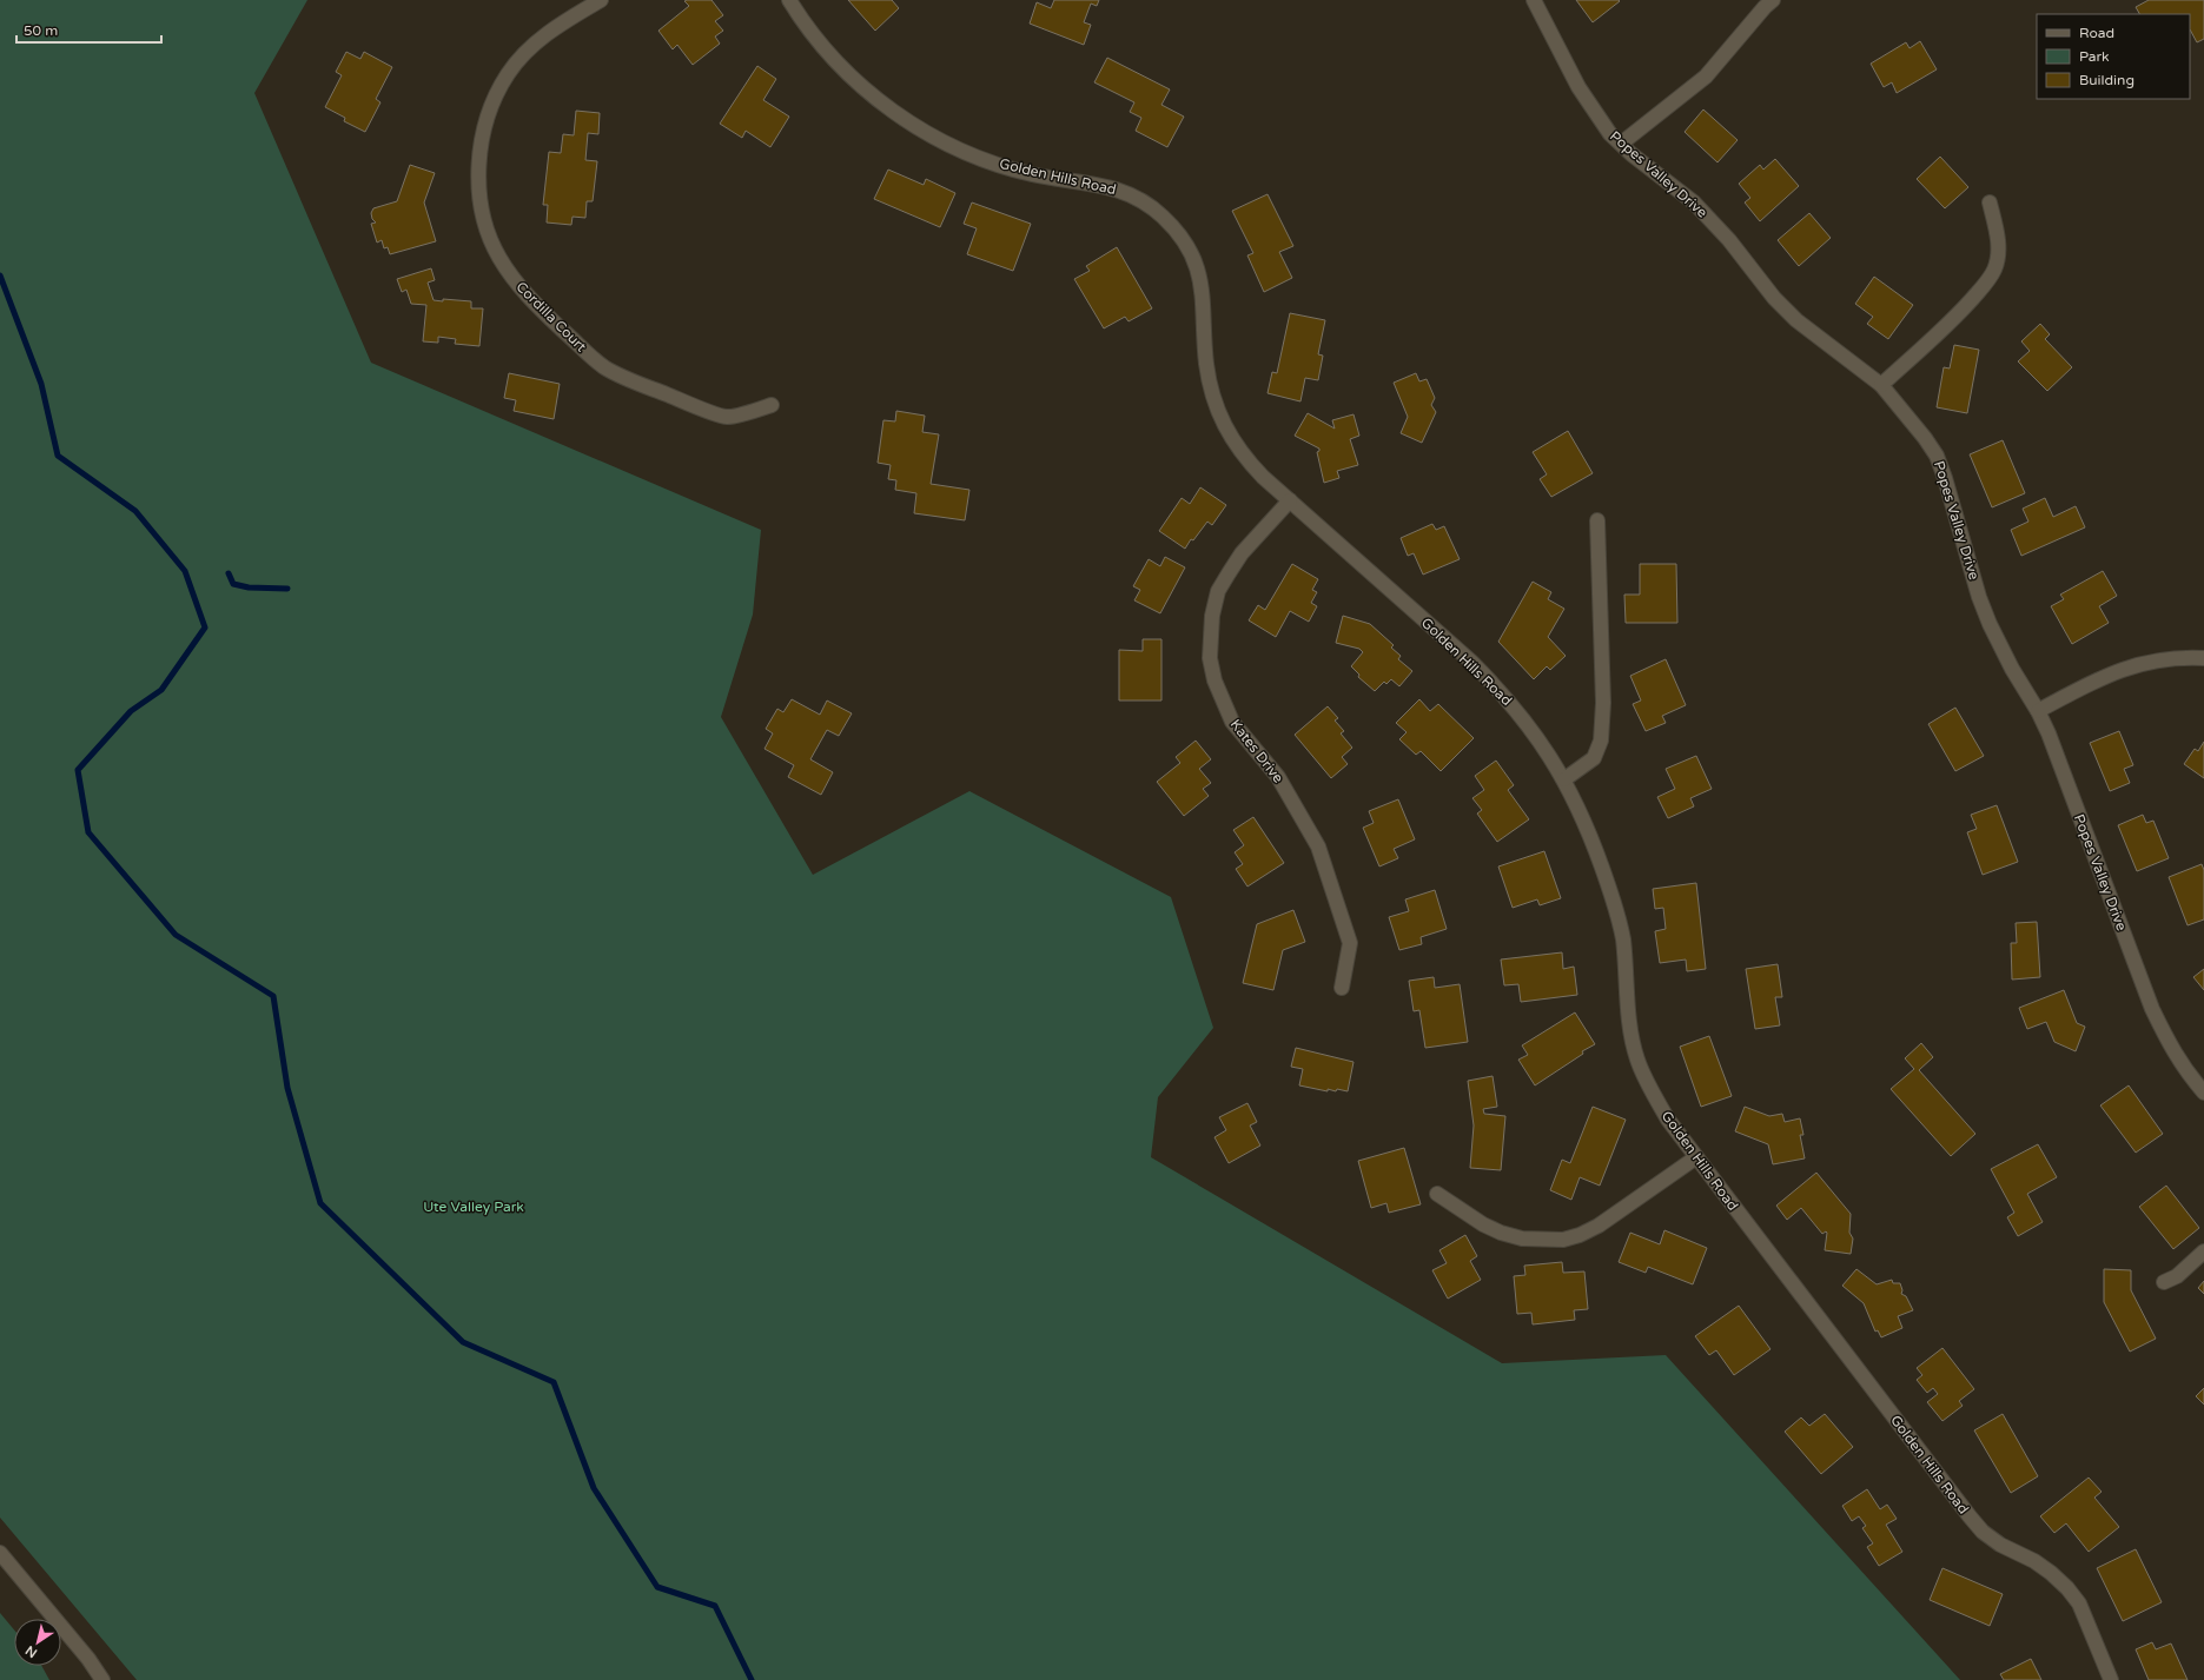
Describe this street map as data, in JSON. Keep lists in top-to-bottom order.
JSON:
{
  "streets": {
    "street": [
      "Popes Valley Drive",
      "Golden Hills Road",
      "Cordilla Court",
      "Kates Drive"
    ]
  },
  "crossings": [
    ["Golden Hills Road", "Kates Drive"]
  ],
  "parks": ["Ute Valley Park"],
  "legend": ["Road", "Park", "Building"],
  "scale_bar": "50 m",
  "north": "bottom left"
}
